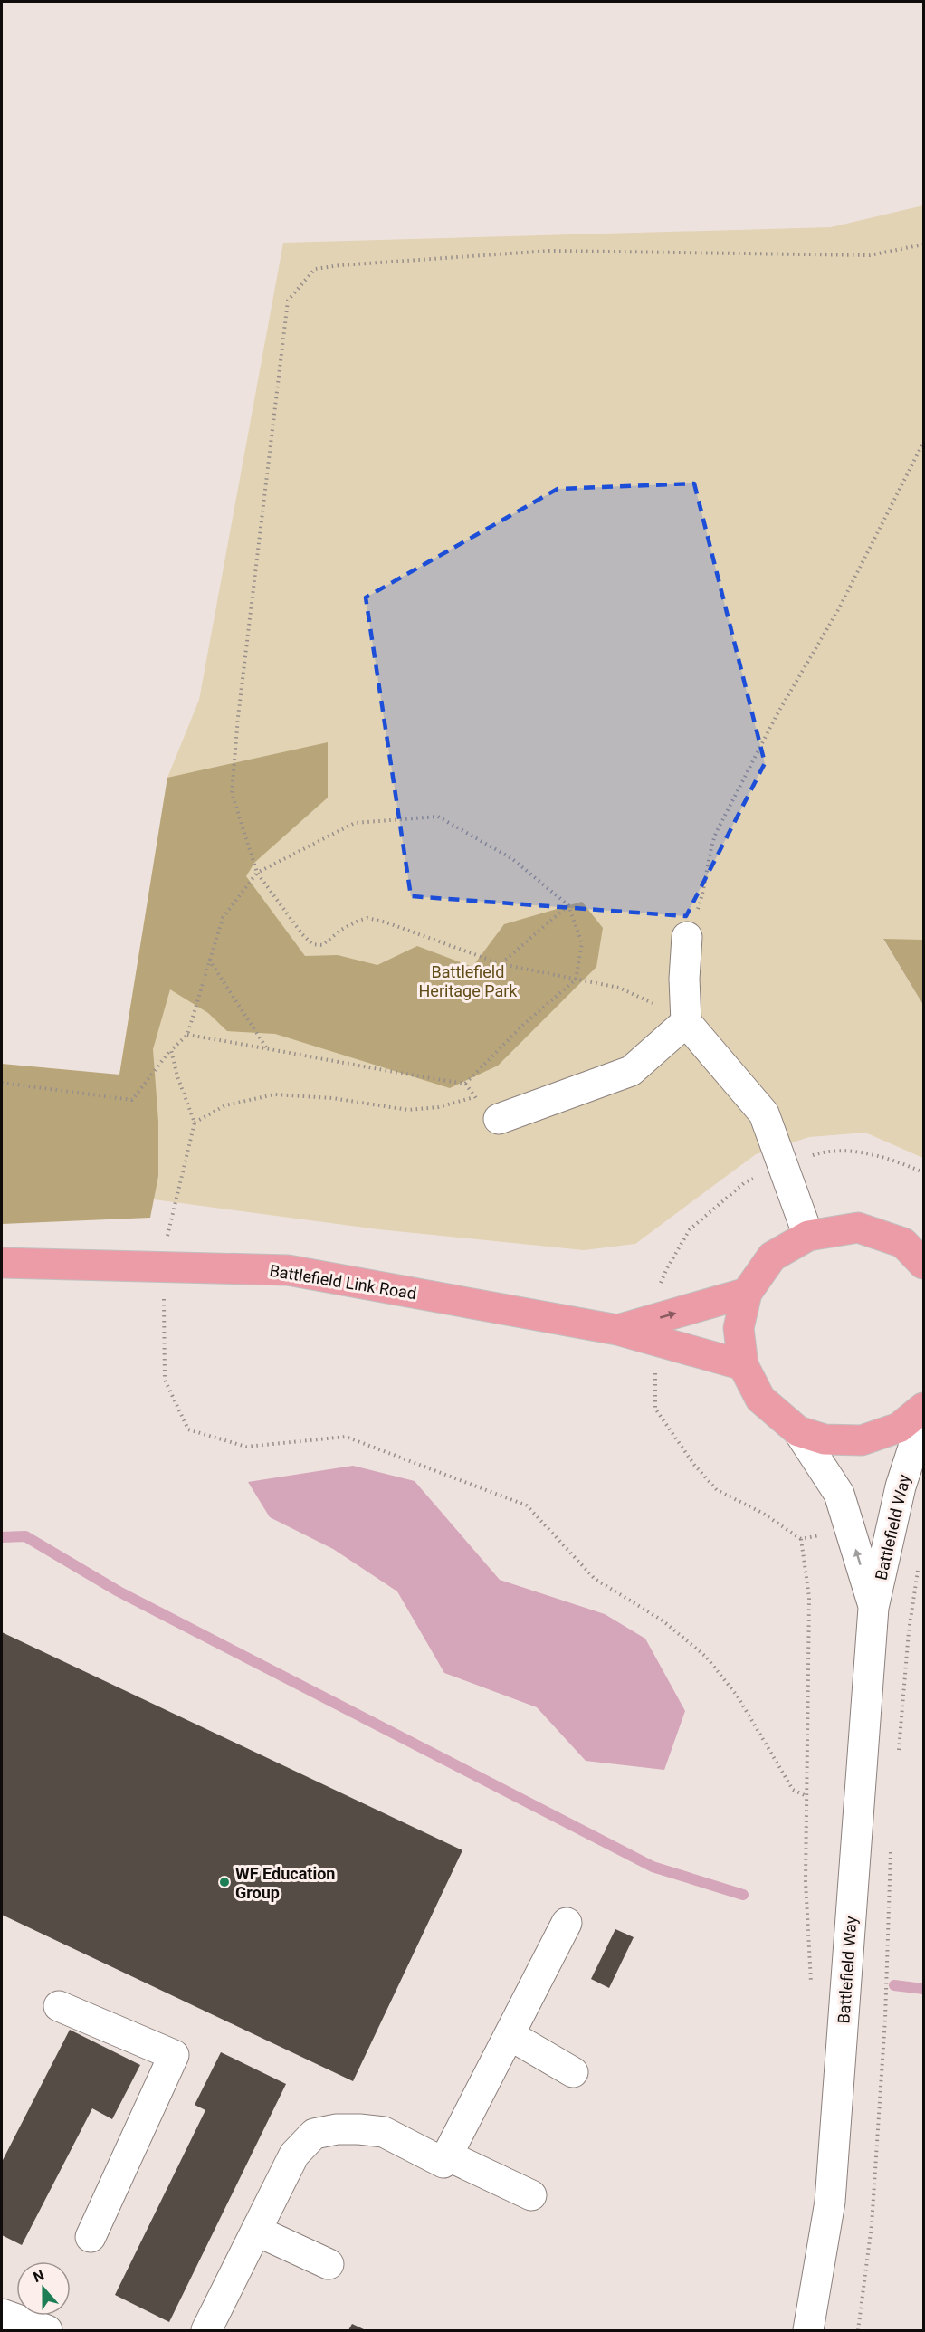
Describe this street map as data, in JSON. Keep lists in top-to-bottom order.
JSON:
{
  "streets": {
    "main road": ["Battlefield Link Road"],
    "street": ["Battlefield Way"]
  },
  "parks": ["Battlefield Heritage Park"],
  "places": ["WF Education Group"],
  "north": "top"
}
